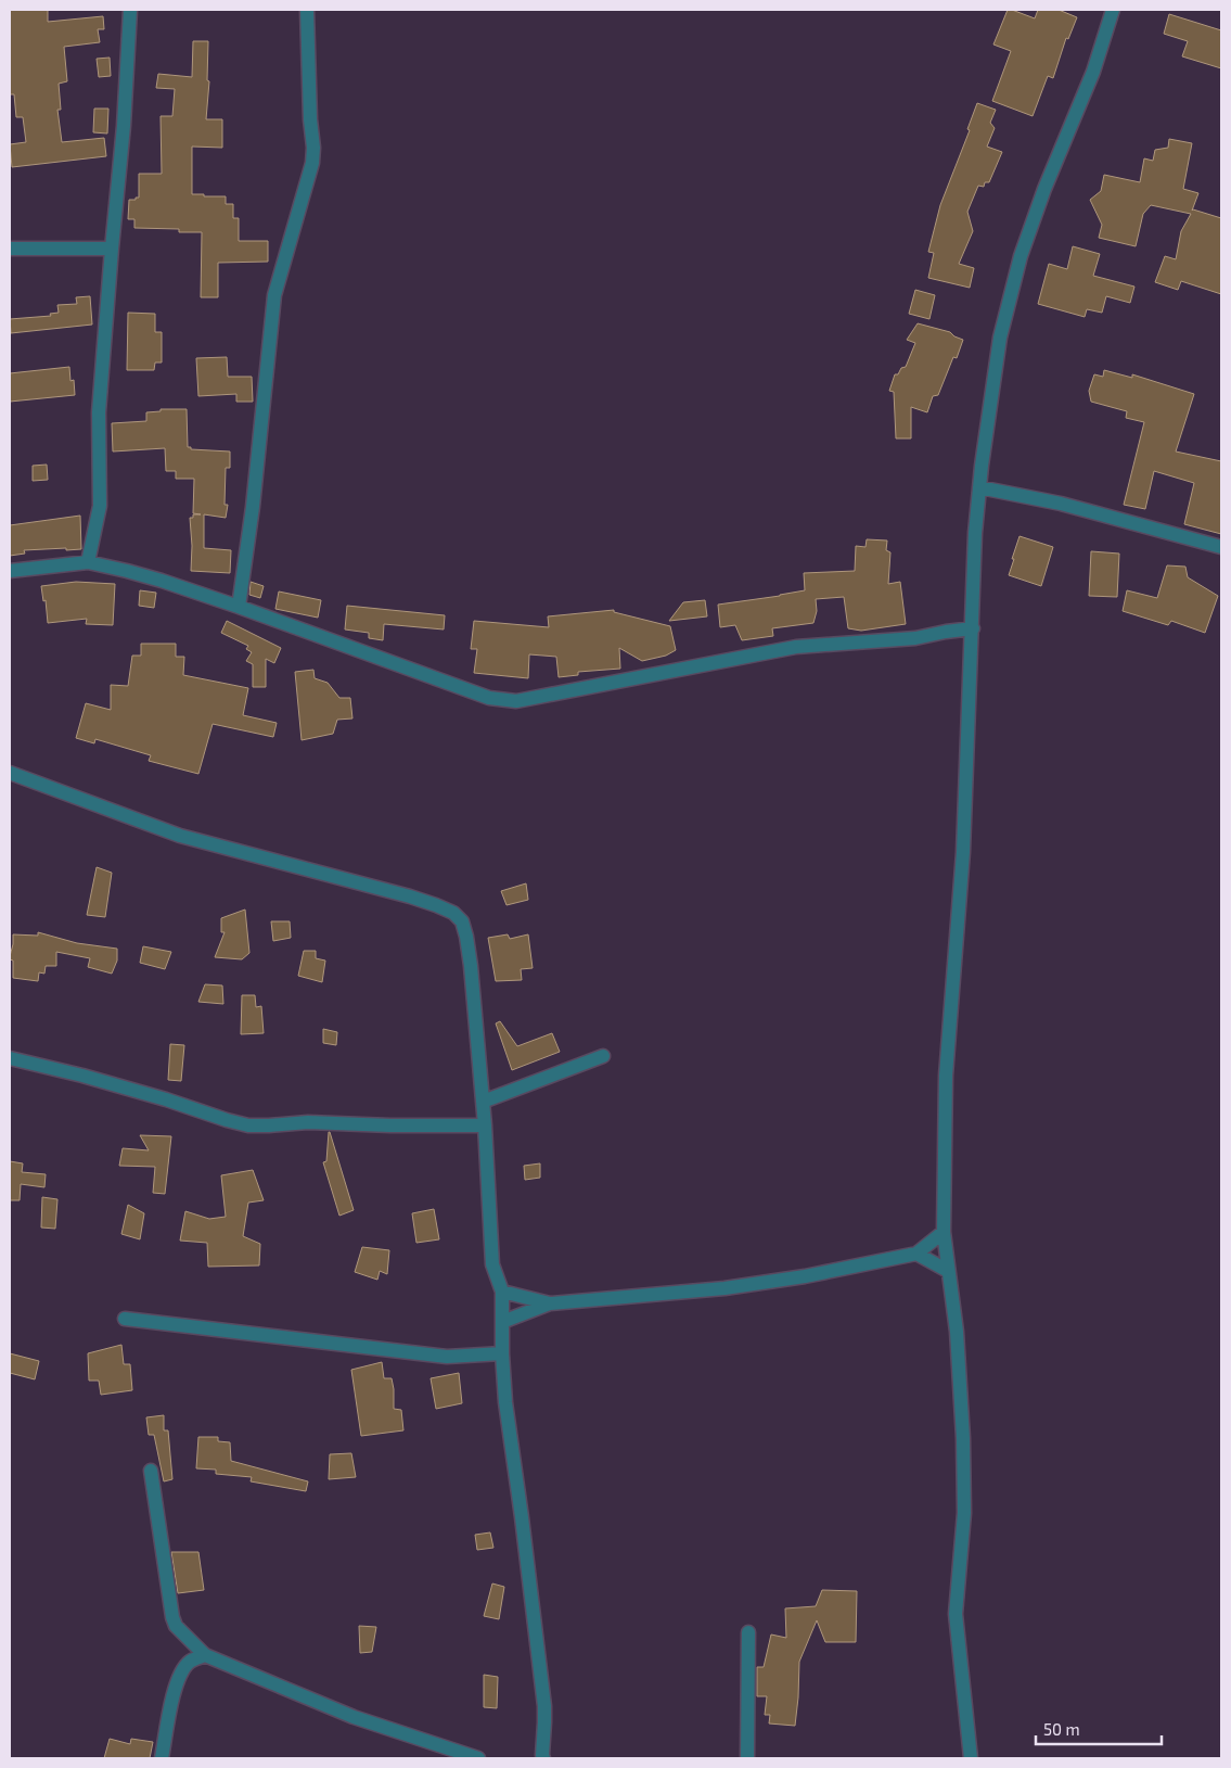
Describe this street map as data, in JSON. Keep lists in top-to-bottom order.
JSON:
{
  "scale_bar": "50 m"
}
